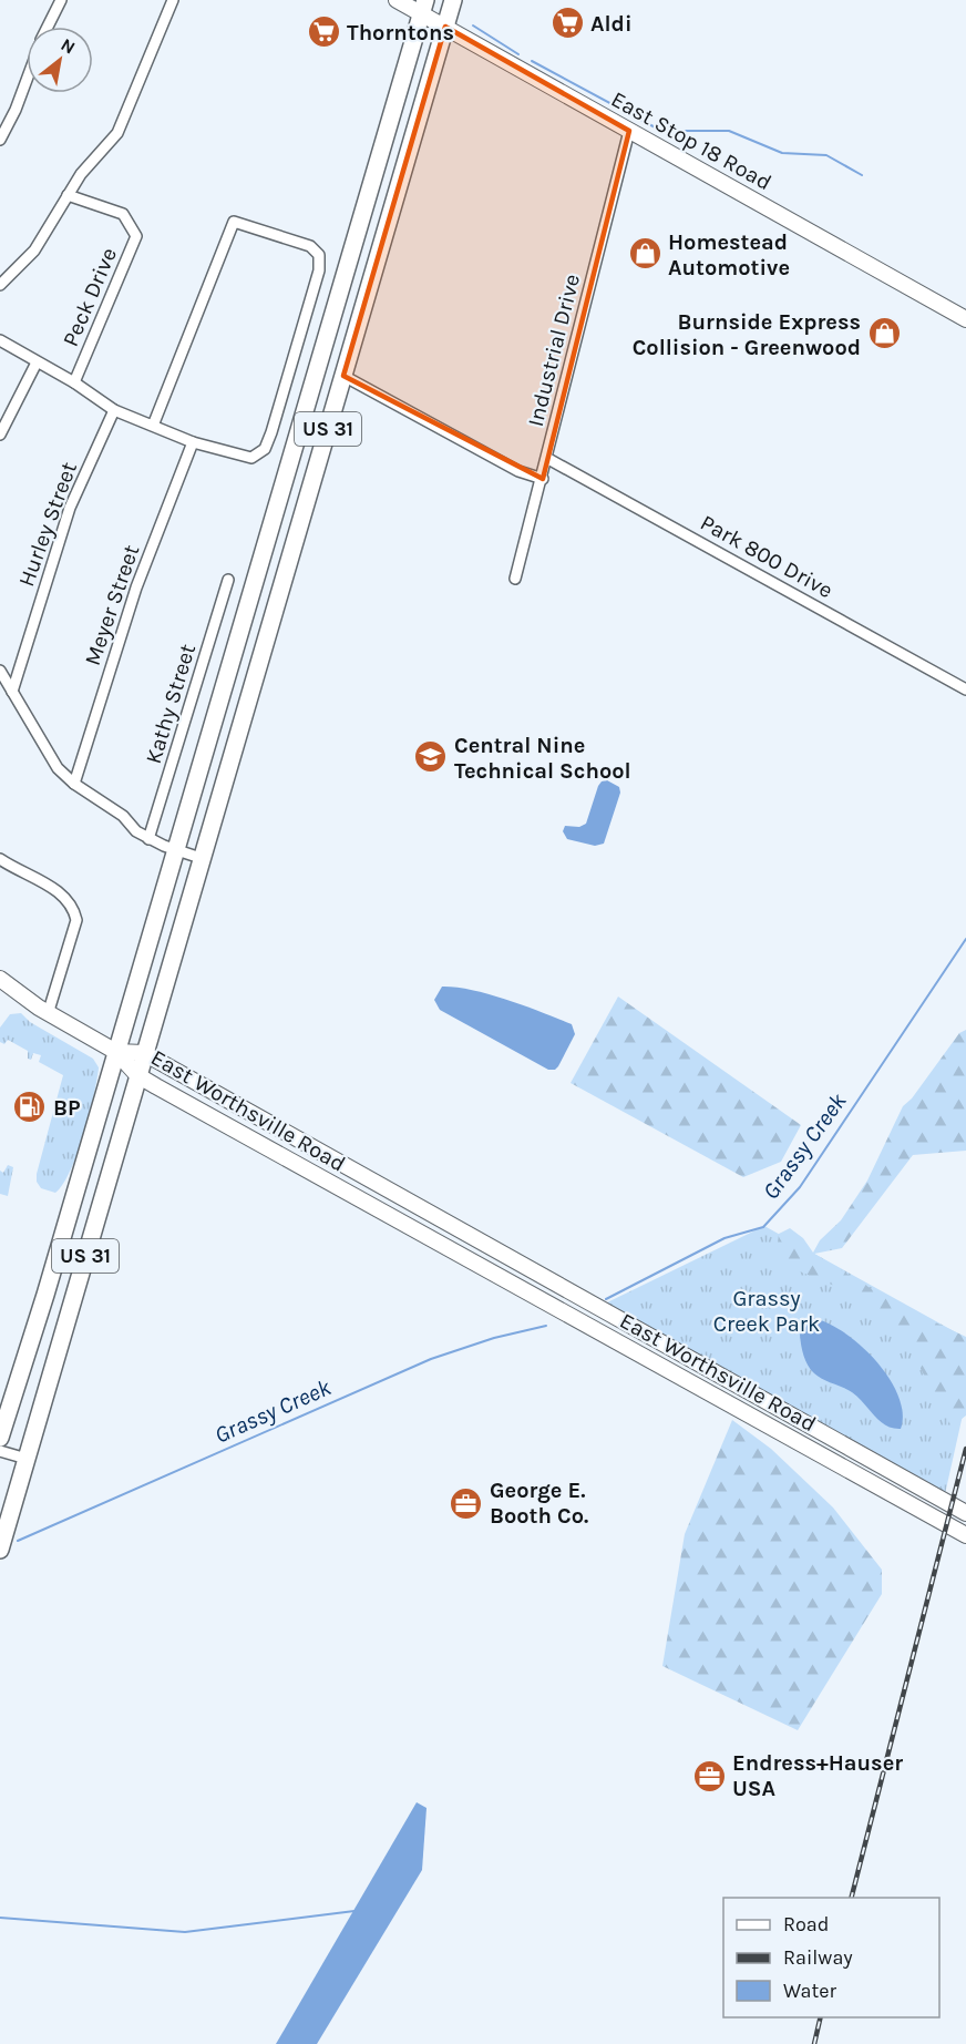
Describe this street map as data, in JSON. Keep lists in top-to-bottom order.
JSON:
{
  "streets": {
    "main road": ["East Stop 18 Road", "US 31", "East Worthsville Road"],
    "street": [
      "Peck Drive",
      "Industrial Drive",
      "Hurley Street",
      "Park 800 Drive",
      "Meyer Street",
      "Kathy Street"
    ]
  },
  "crossings": [
    ["East Stop 18 Road", "Industrial Drive"],
    ["East Stop 18 Road", "US 31"],
    ["Industrial Drive", "Park 800 Drive"],
    ["US 31", "East Worthsville Road"]
  ],
  "water": ["Grassy Creek"],
  "parks": ["Grassy Creek Park"],
  "places": {
    "supermarket": ["Aldi", "Thorntons"],
    "shop": ["Homestead Automotive", "Burnside Express Collision - Greenwood"],
    "school or university": ["Central Nine Technical School"],
    "fuel station": ["BP"],
    "office": ["George E. Booth Co.", "Endress+Hauser USA"]
  },
  "legend": ["Road", "Railway", "Water"],
  "north": "top right"
}
